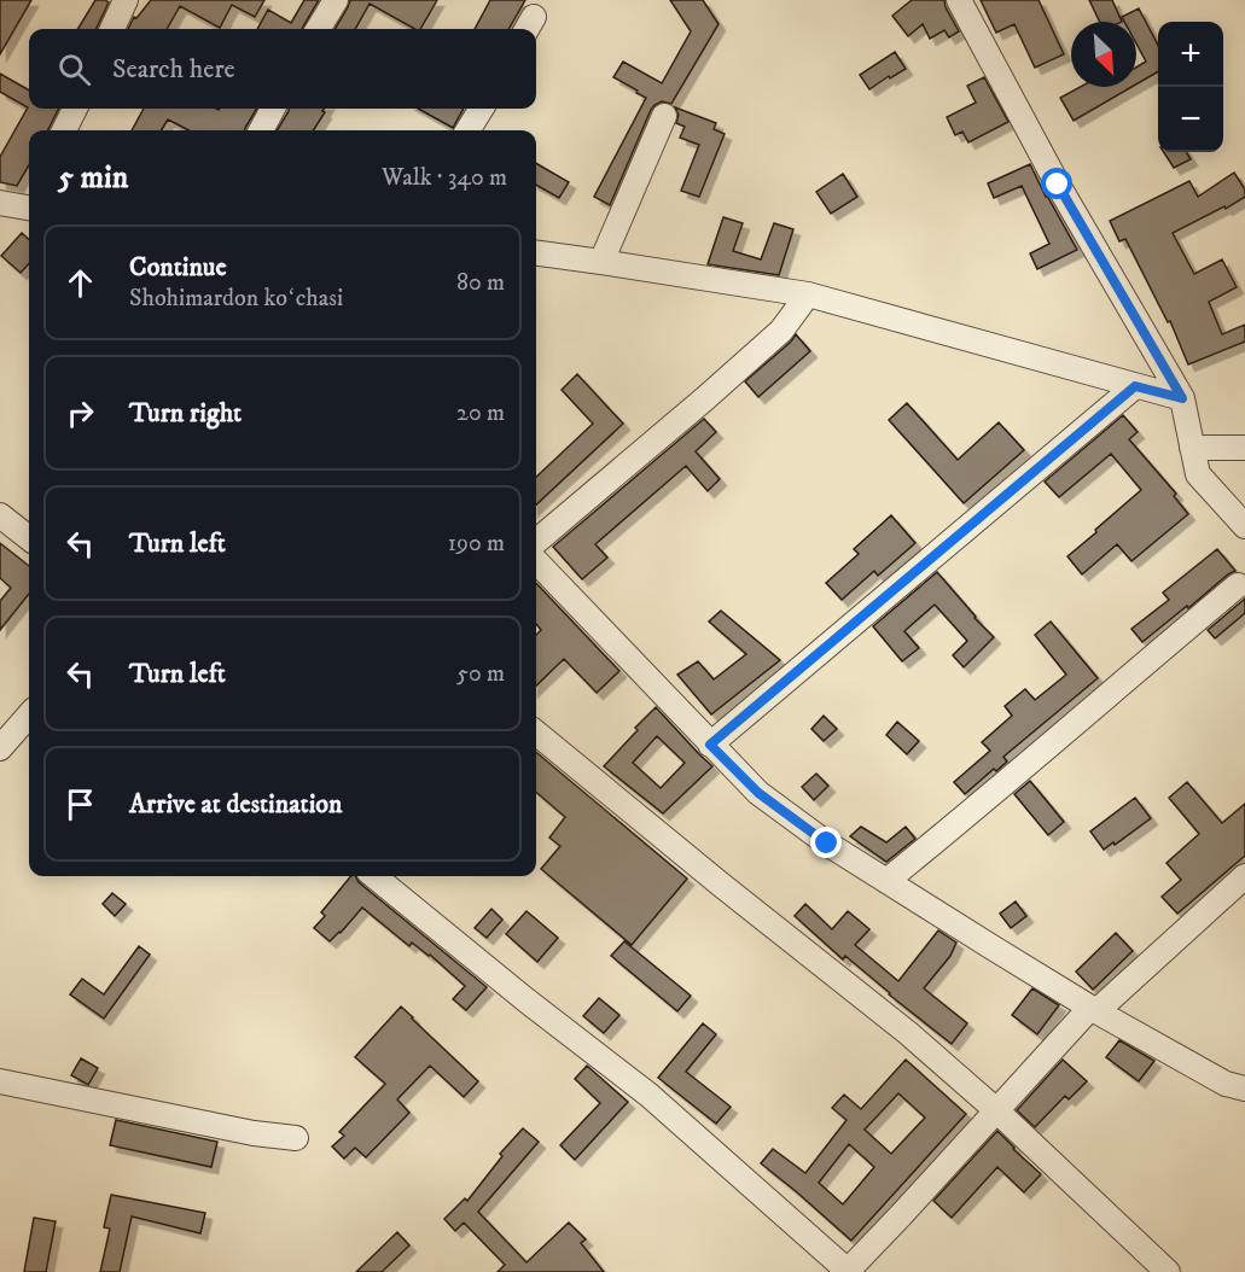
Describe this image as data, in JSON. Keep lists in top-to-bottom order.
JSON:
{
  "north": "bottom right",
  "page": {
    "map_buttons": ["+", "−"],
    "search": "Search here",
    "heading": ["5 min", "Walk · 340 m"],
    "list": [
      ["Continue", "Shohimardon koʻchasi", "80 m"],
      ["Turn right", "20 m"],
      ["Turn left", "190 m"],
      ["Turn left", "50 m"],
      "Arrive at destination"
    ]
  }
}
